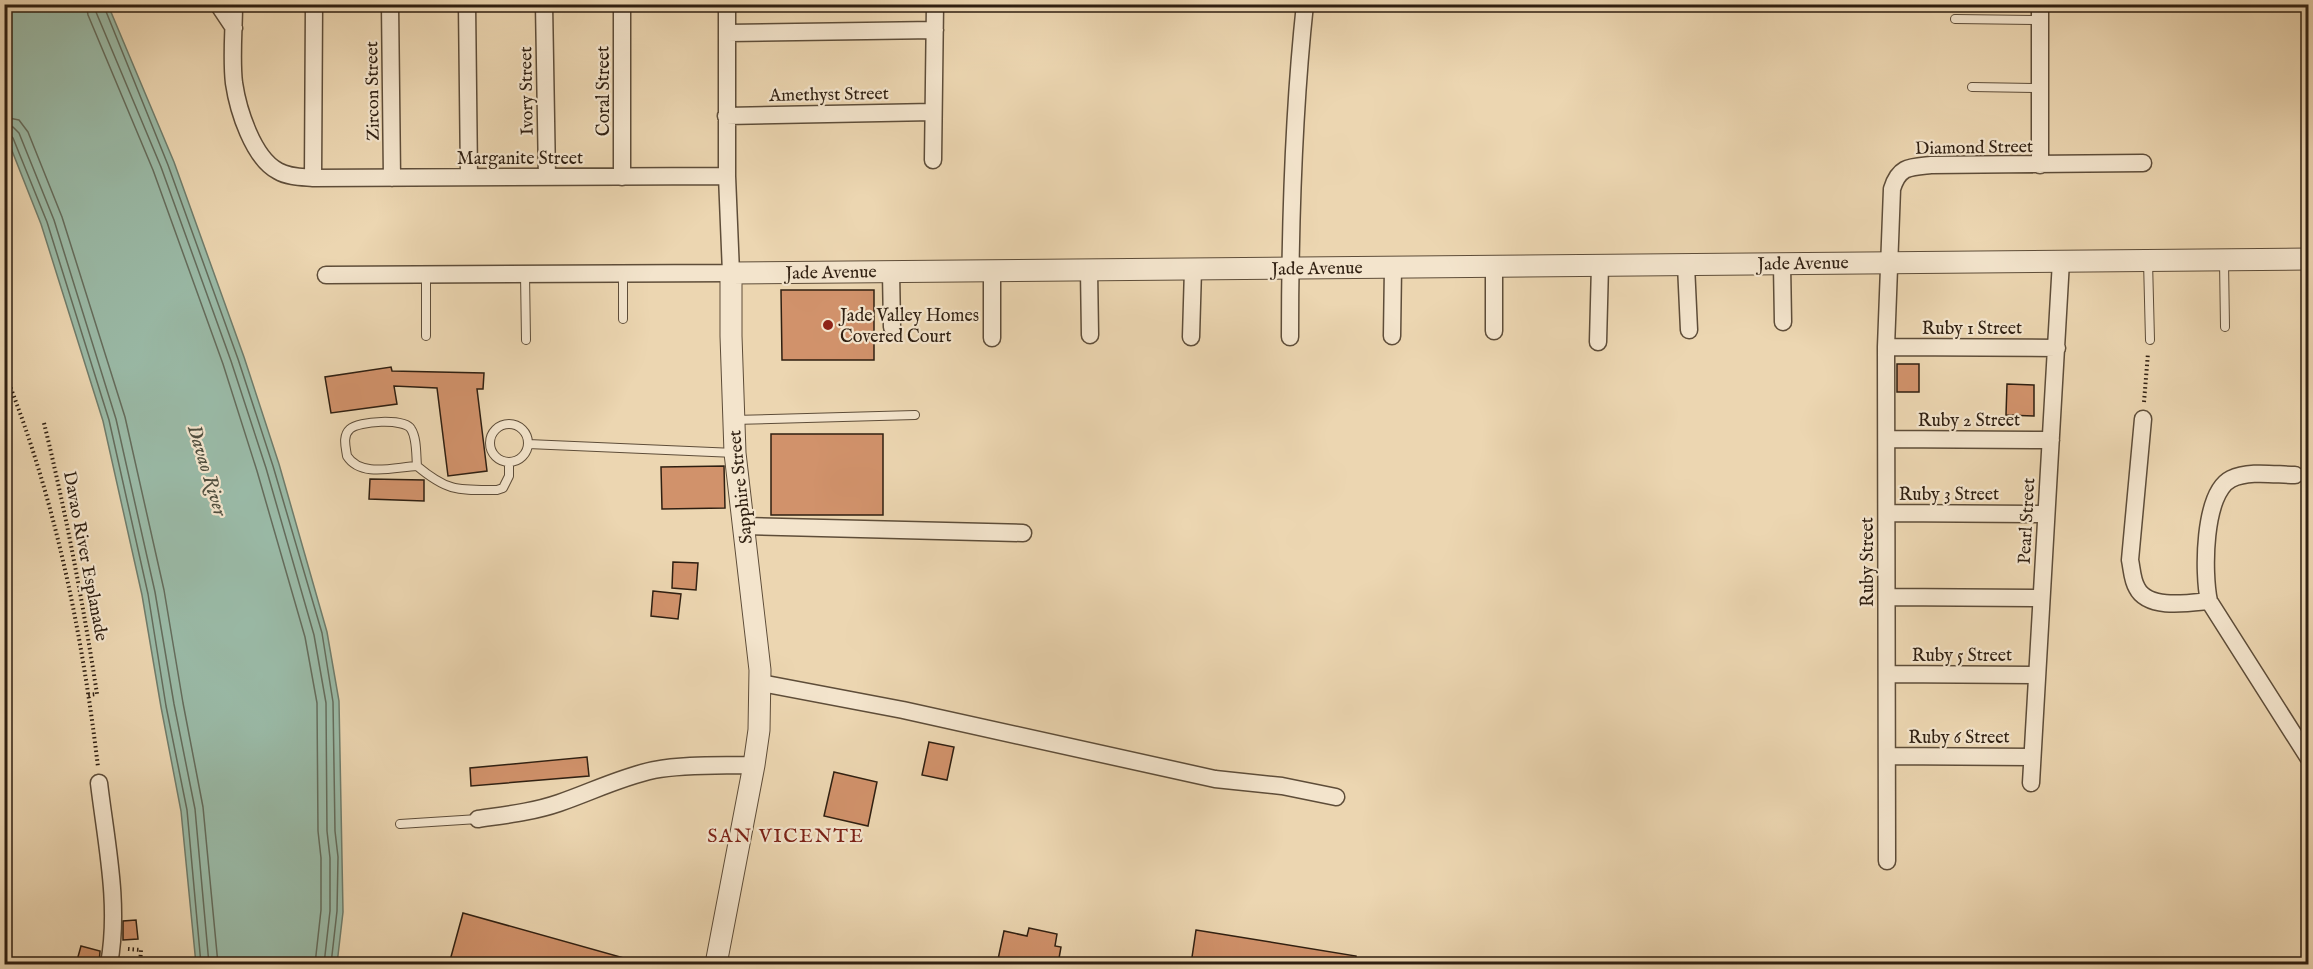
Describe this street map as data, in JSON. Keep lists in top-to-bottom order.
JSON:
{
  "streets": {
    "street": [
      "Zircon Street",
      "Ivory Street",
      "Coral Street",
      "Amethyst Street",
      "Diamond Street",
      "Marganite Street",
      "Jade Avenue",
      "Ruby 1 Street",
      "Ruby 2 Street",
      "Sapphire Street",
      "Ruby 3 Street",
      "Pearl Street",
      "Ruby Street",
      "Ruby 5 Street",
      "Ruby 6 Street"
    ],
    "path": ["Davao River Esplanade"]
  },
  "crossings": [
    ["Zircon Street", "Marganite Street"],
    ["Ivory Street", "Marganite Street"],
    ["Coral Street", "Marganite Street"],
    ["Amethyst Street", "Sapphire Street"],
    ["Diamond Street", "Jade Avenue"],
    ["Diamond Street", "Ruby Street"],
    ["Marganite Street", "Sapphire Street"],
    ["Jade Avenue", "Sapphire Street"],
    ["Jade Avenue", "Pearl Street"],
    ["Jade Avenue", "Ruby Street"],
    ["Ruby 1 Street", "Pearl Street"],
    ["Ruby 1 Street", "Ruby Street"],
    ["Ruby 2 Street", "Pearl Street"],
    ["Ruby 2 Street", "Ruby Street"],
    ["Ruby 3 Street", "Pearl Street"],
    ["Ruby 3 Street", "Ruby Street"],
    ["Pearl Street", "Ruby 5 Street"],
    ["Pearl Street", "Ruby 6 Street"],
    ["Ruby Street", "Ruby 5 Street"],
    ["Ruby Street", "Ruby 6 Street"]
  ],
  "districts": ["SAN VICENTE"],
  "water": ["Davao River"],
  "places": ["Jade Valley Homes Covered Court"]
}
